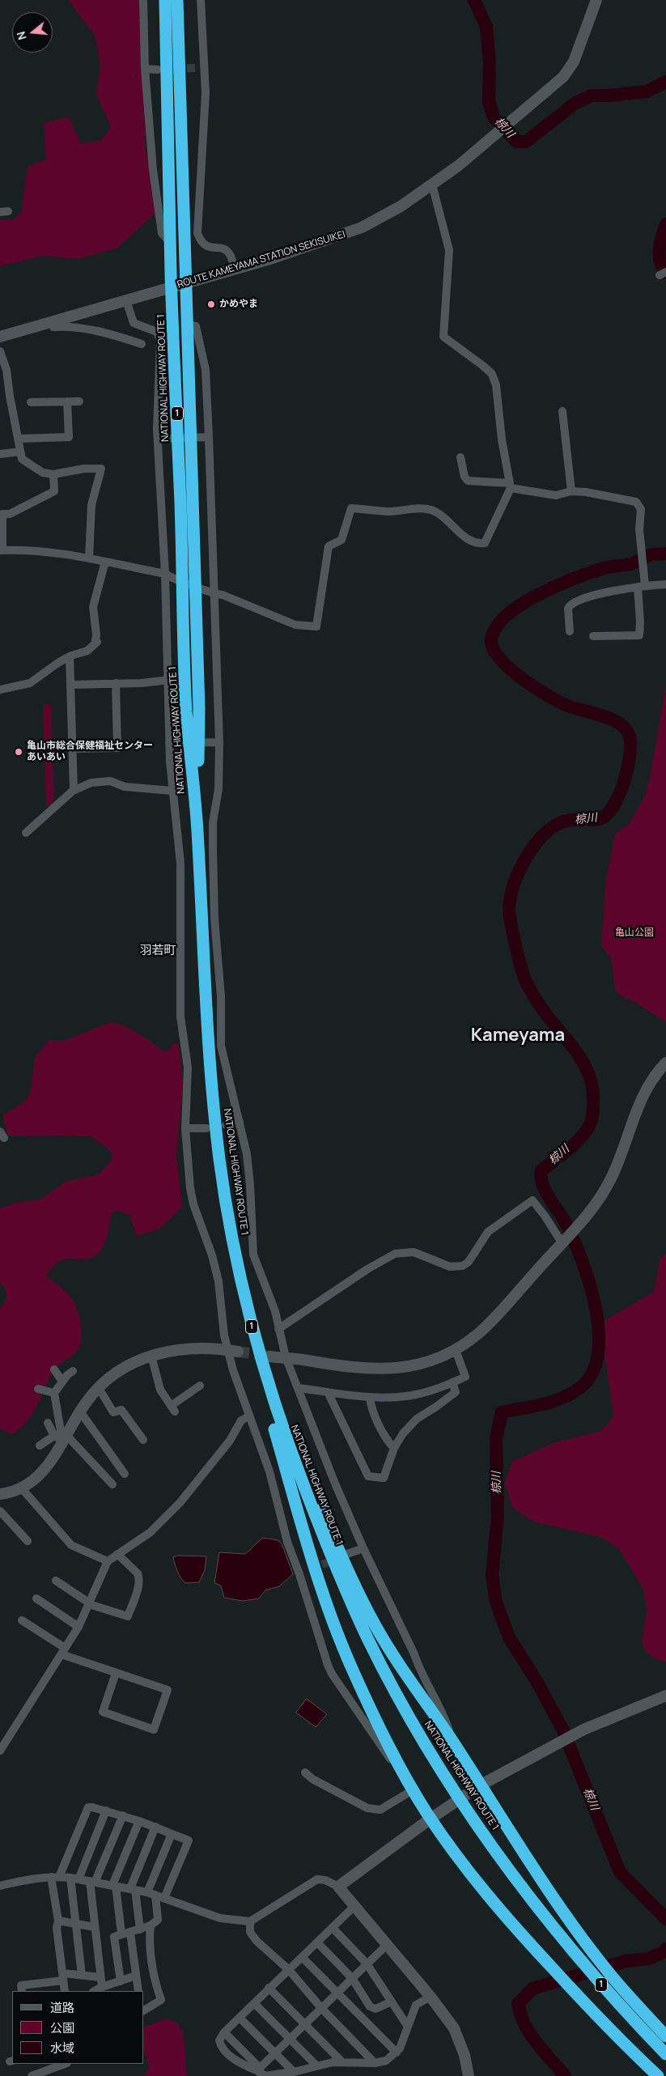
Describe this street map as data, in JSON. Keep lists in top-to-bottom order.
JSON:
{
  "streets": {
    "highway": ["NATIONAL HIGHWAY ROUTE 1", "1"],
    "street": ["ROUTE KAMEYAMA STATION SEKISUIKEI"]
  },
  "crossings": [
    ["ROUTE KAMEYAMA STATION SEKISUIKEI", "NATIONAL HIGHWAY ROUTE 1"],
    ["NATIONAL HIGHWAY ROUTE 1", "1"]
  ],
  "districts": ["羽若町", "Kameyama"],
  "water": ["椋川"],
  "parks": ["亀山公園"],
  "places": ["かめやま", "亀山市総合保健福祉センター あいあい"],
  "legend": ["道路", "公園", "水域"],
  "north": "left"
}
